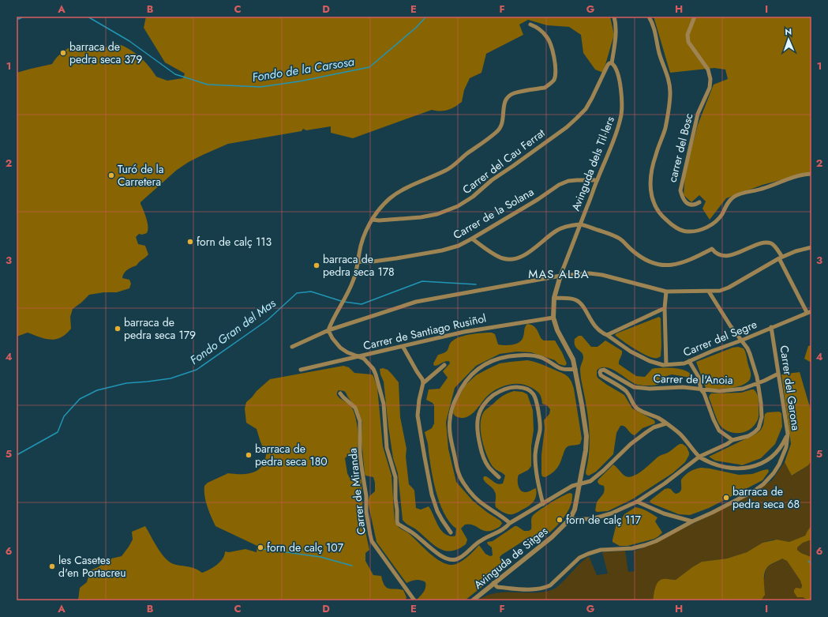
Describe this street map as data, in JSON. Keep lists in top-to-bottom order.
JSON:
{
  "streets": {
    "street": [
      "carrer del Bosc",
      "Carrer del Cau Ferrat",
      "Avinguda dels Til·lers",
      "Carrer de la Solana",
      "Carrer de Santiago Rusiñol",
      "Carrer del Segre",
      "Carrer de l'Anoia",
      "Carrer del Garona",
      "Carrer de Miranda",
      "Avinguda de Sitges"
    ]
  },
  "crossings": [
    ["Carrer del Cau Ferrat", "Avinguda dels Til·lers"],
    ["Avinguda dels Til·lers", "Carrer de la Solana"],
    ["Avinguda dels Til·lers", "Avinguda de Sitges"],
    ["Carrer de Santiago Rusiñol", "Avinguda de Sitges"],
    ["Carrer del Segre", "Carrer del Garona"],
    ["Carrer del Segre", "Avinguda de Sitges"],
    ["Carrer de l'Anoia", "Carrer del Garona"],
    ["Carrer del Garona", "Avinguda de Sitges"]
  ],
  "districts": ["MAS ALBA"],
  "water": ["Fondo de la Carsosa", "Fondo Gran del Mas"],
  "places": [
    "barraca de pedra seca 379",
    "Turó de la Carretera",
    "forn de calç 113",
    "barraca de pedra seca 178",
    "barraca de pedra seca 179",
    "barraca de pedra seca 180",
    "barraca de pedra seca 68",
    "forn de calç 117",
    "forn de calç 107",
    "les Casetes d'en Portacreu"
  ],
  "north": "top",
  "grid": {
    "columns": [
      "A",
      "B",
      "C",
      "D",
      "E",
      "F",
      "G",
      "H",
      "I"
    ],
    "rows": [
      "1",
      "2",
      "3",
      "4",
      "5",
      "6"
    ]
  }
}
